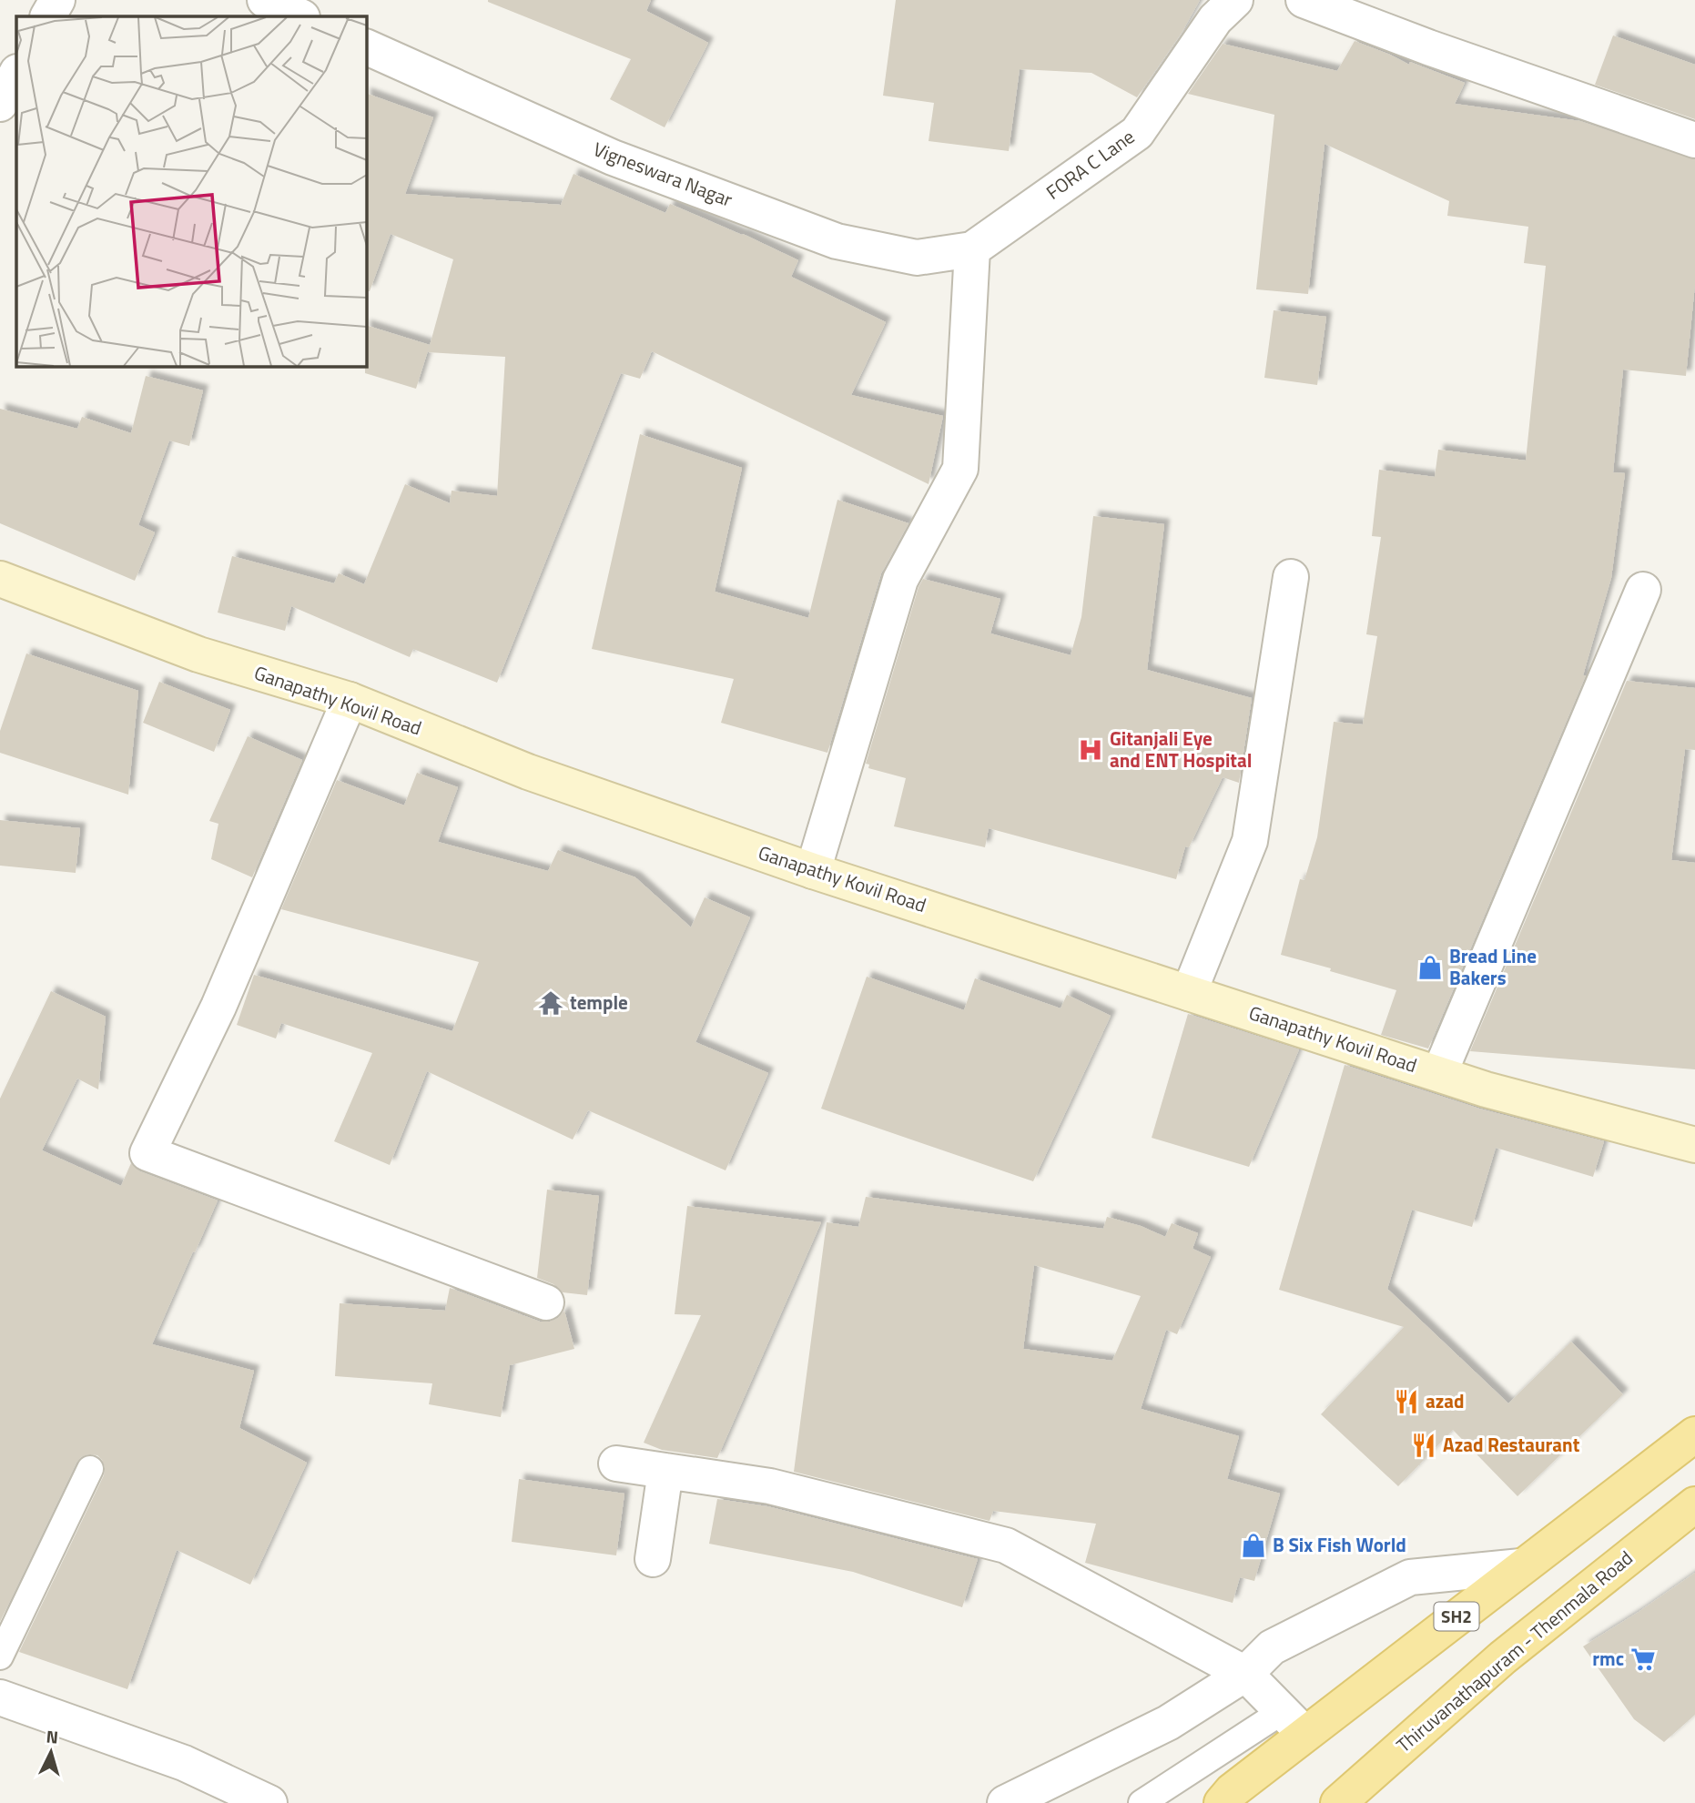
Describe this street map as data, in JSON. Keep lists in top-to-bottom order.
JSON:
{
  "streets": {
    "main road": ["Ganapathy Kovil Road", "SH2", "Thiruvanathapuram - Thenmala Road"],
    "street": ["FORA C Lane", "Vigneswara Nagar"]
  },
  "crossings": [
    ["FORA C Lane", "Vigneswara Nagar"]
  ],
  "places": {
    "hospital": ["Gitanjali Eye and ENT Hospital"],
    "shop": ["Bread Line Bakers", "B Six Fish World"],
    "temple": ["temple"],
    "restaurant": ["azad", "Azad Restaurant"],
    "supermarket": ["rmc"]
  },
  "north": "top"
}
